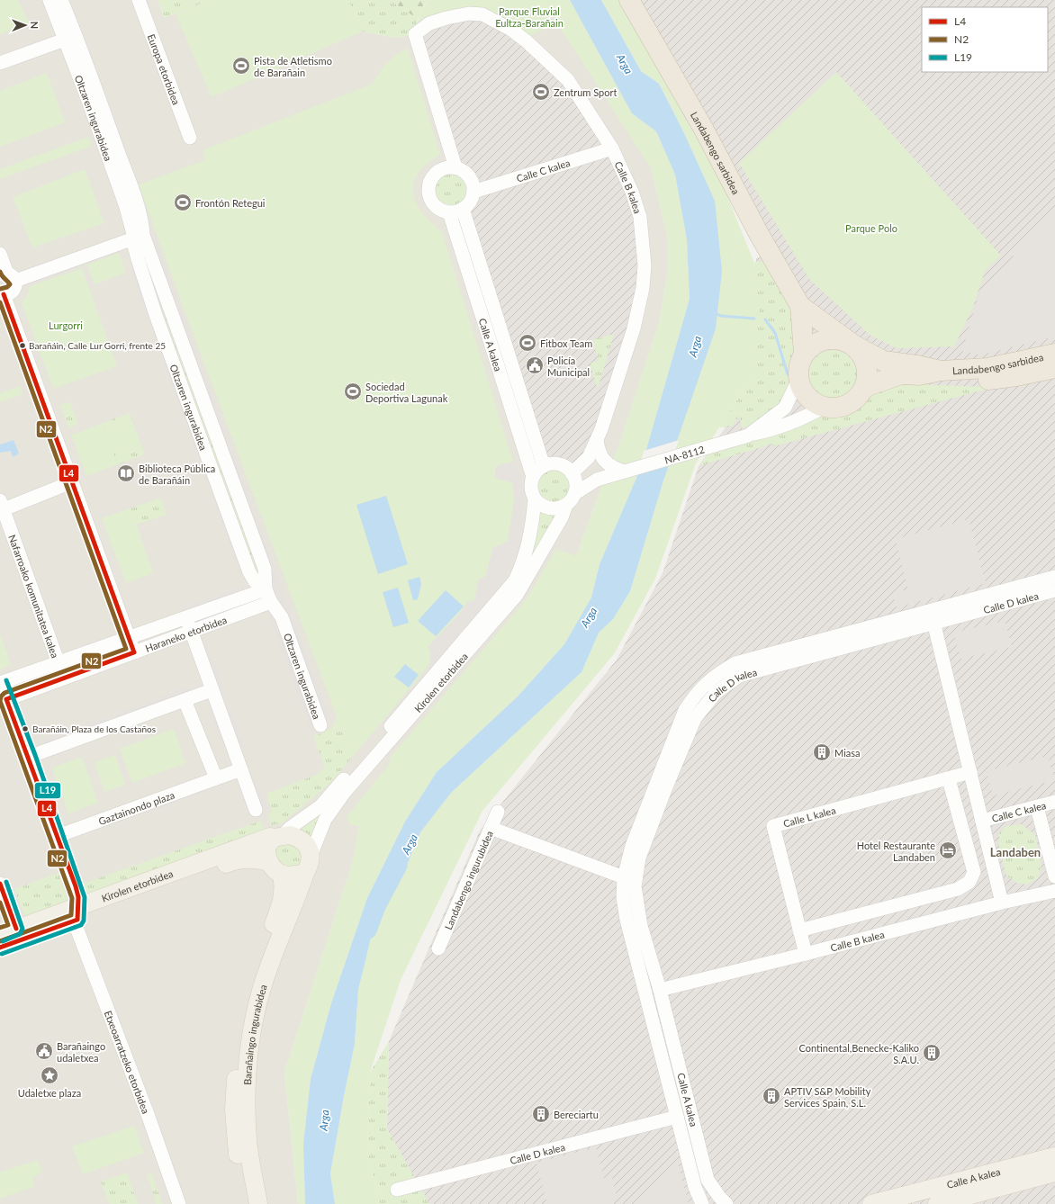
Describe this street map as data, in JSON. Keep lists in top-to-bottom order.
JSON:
{
  "streets": {
    "highway": ["Landabengo sarbidea"],
    "main road": ["Calle A kalea", "Kirolen etorbidea", "Barañaingo ingurabidea"],
    "street": [
      "Europa etorbidea",
      "Oltzaren ingurabidea",
      "Calle C kalea",
      "Calle B kalea",
      "NA-8112",
      "Nafarroako komunitatea kalea",
      "Calle D kalea",
      "Haraneko etorbidea",
      "Gaztainondo plaza",
      "Calle L kalea",
      "Landabengo ingurubidea",
      "Etxeoarratzeko etorbidea"
    ]
  },
  "crossings": [
    ["Oltzaren ingurabidea", "Haraneko etorbidea"],
    ["Landabengo sarbidea", "NA-8112"],
    ["Calle C kalea", "Calle B kalea"],
    ["Calle C kalea", "Calle A kalea"],
    ["Calle B kalea", "Calle A kalea"],
    ["Calle B kalea", "NA-8112"],
    ["Calle B kalea", "Calle D kalea"],
    ["Calle B kalea", "Kirolen etorbidea"],
    ["Calle B kalea", "Calle L kalea"],
    ["Calle A kalea", "NA-8112"],
    ["Calle A kalea", "Calle D kalea"],
    ["Calle A kalea", "Kirolen etorbidea"],
    ["NA-8112", "Kirolen etorbidea"],
    ["Nafarroako komunitatea kalea", "Haraneko etorbidea"],
    ["Kirolen etorbidea", "Barañaingo ingurabidea"],
    ["Kirolen etorbidea", "Etxeoarratzeko etorbidea"]
  ],
  "districts": ["Landaben"],
  "water": ["Arga"],
  "parks": ["Parque Fluvial Eultza-Barañain", "Parque Polo", "Lurgorri"],
  "places": {
    "sports": [
      "Pista de Atletismo de Barañain",
      "Zentrum Sport",
      "Frontón Retegui",
      "Fitbox Team",
      "Sociedad Deportiva Lagunak"
    ],
    "other": ["Barañáin, Calle Lur Gorri, frente 25", "Barañáin, Plaza de los Castaños"],
    "public building": ["Policía Municipal", "Barañaingo udaletxea"],
    "library": ["Biblioteca Pública de Barañáin"],
    "building": [
      "Miasa",
      "Continental,Benecke-Kaliko S.A.U.",
      "APTIV S&P Mobility Services Spain, S.L.",
      "Bereciartu"
    ],
    "hotel": ["Hotel Restaurante Landaben"],
    "place": ["Udaletxe plaza"]
  },
  "lines": ["transit line N2", "transit line L4", "transit line L19"],
  "legend": ["L4", "N2", "L19"],
  "north": "right"
}
